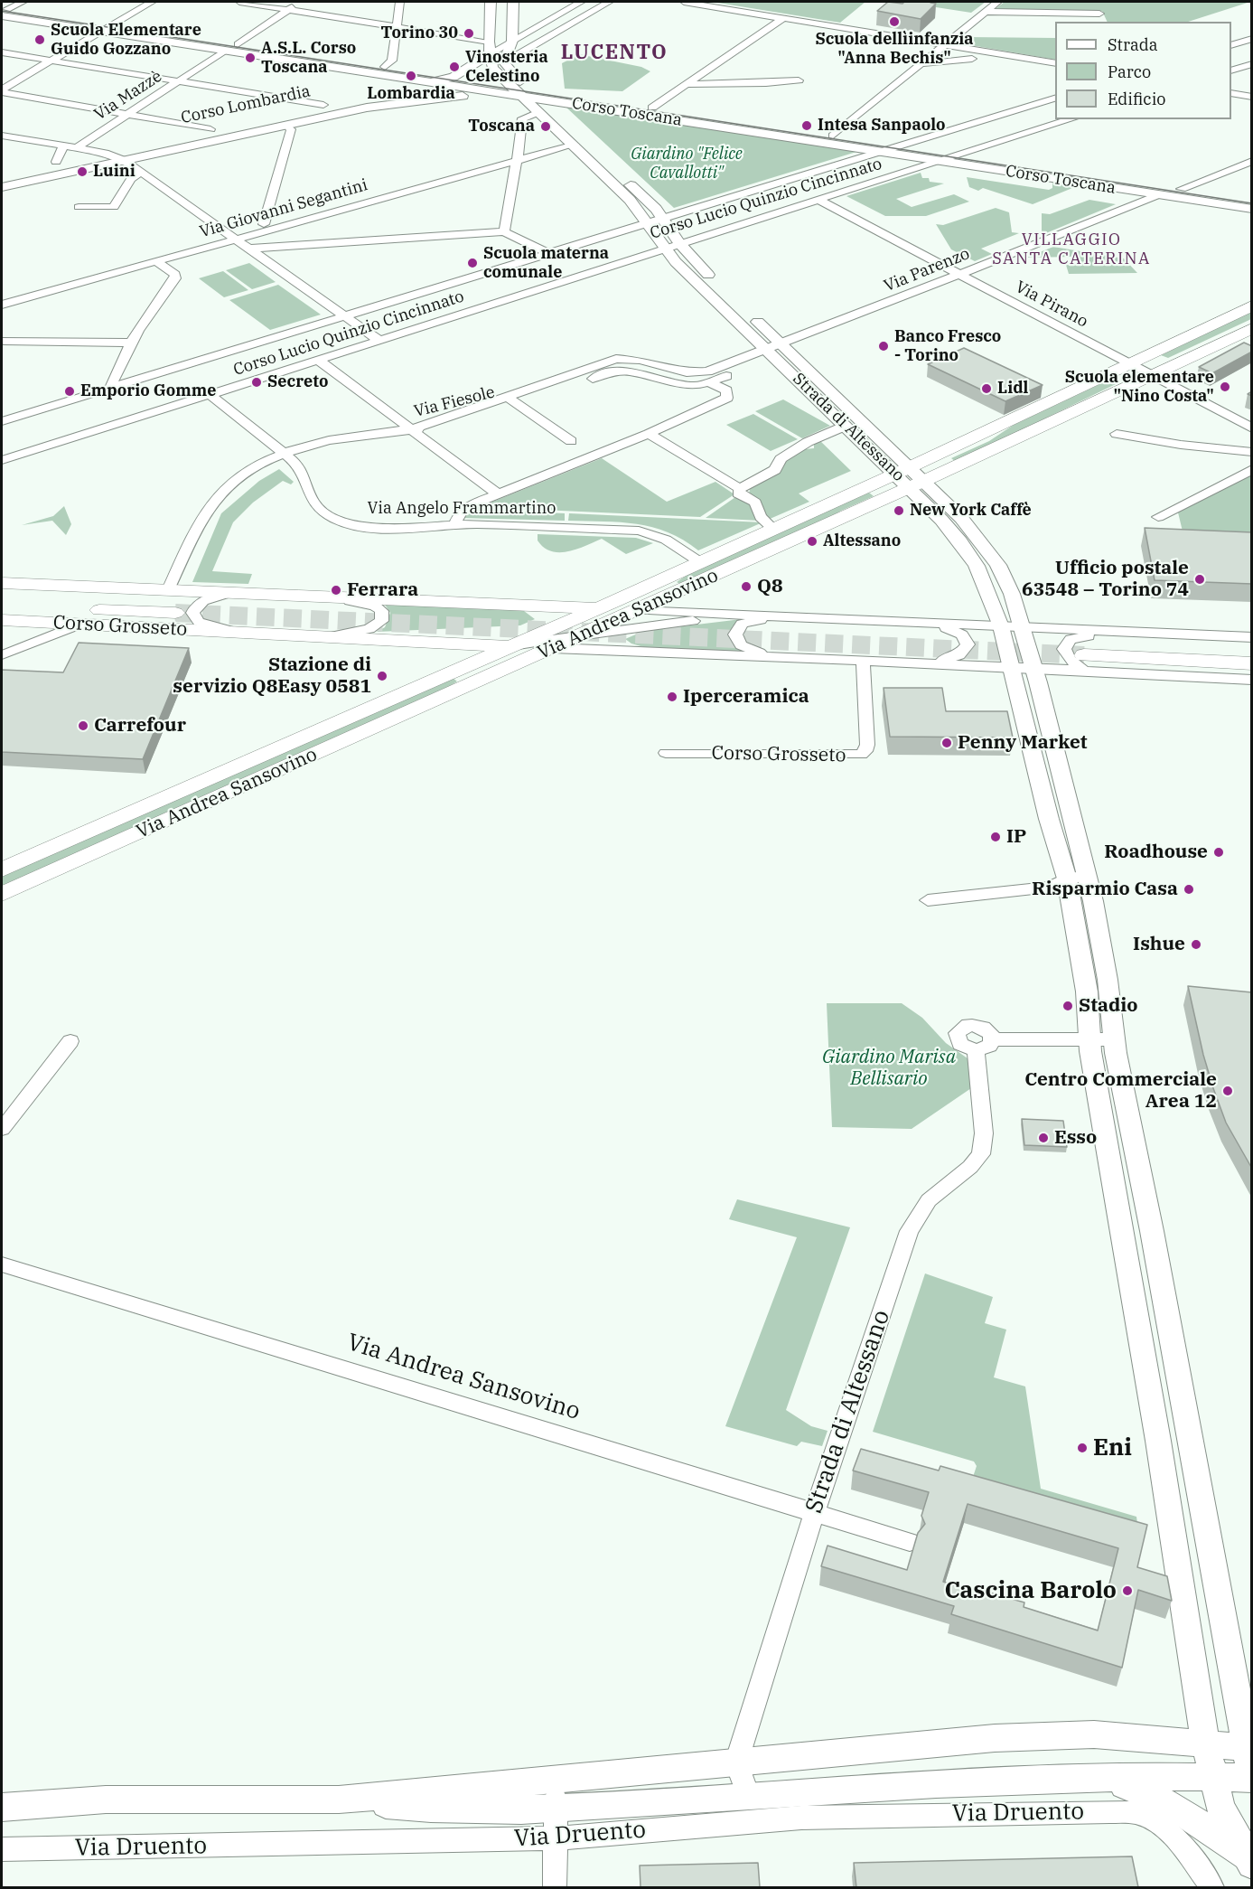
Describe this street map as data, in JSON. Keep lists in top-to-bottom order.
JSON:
{
  "streets": {
    "main road": ["Via Andrea Sansovino", "Corso Grosseto"],
    "street": [
      "Via Mazzè",
      "Corso Lombardia",
      "Corso Toscana",
      "Corso Lucio Quinzio Cincinnato",
      "Via Giovanni Segantini",
      "Via Parenzo",
      "Via Pirano",
      "Via Fiesole",
      "Strada di Altessano",
      "Via Angelo Frammartino",
      "Via Druento"
    ]
  },
  "crossings": [
    ["Corso Lombardia", "Corso Toscana"],
    ["Corso Toscana", "Corso Lucio Quinzio Cincinnato"],
    ["Corso Toscana", "Via Parenzo"],
    ["Corso Toscana", "Strada di Altessano"],
    ["Corso Lucio Quinzio Cincinnato", "Via Pirano"],
    ["Corso Lucio Quinzio Cincinnato", "Strada di Altessano"],
    ["Corso Lucio Quinzio Cincinnato", "Via Angelo Frammartino"],
    ["Via Giovanni Segantini", "Strada di Altessano"],
    ["Via Parenzo", "Via Pirano"],
    ["Via Parenzo", "Via Fiesole"],
    ["Via Parenzo", "Strada di Altessano"],
    ["Via Pirano", "Via Andrea Sansovino"],
    ["Via Fiesole", "Strada di Altessano"],
    ["Via Fiesole", "Via Angelo Frammartino"],
    ["Via Fiesole", "Corso Grosseto"],
    ["Strada di Altessano", "Via Andrea Sansovino"],
    ["Strada di Altessano", "Corso Grosseto"],
    ["Strada di Altessano", "Via Druento"],
    ["Via Angelo Frammartino", "Via Andrea Sansovino"],
    ["Via Angelo Frammartino", "Corso Grosseto"],
    ["Via Andrea Sansovino", "Corso Grosseto"]
  ],
  "districts": ["LUCENTO", "VILLAGGIO SANTA CATERINA"],
  "parks": ["Giardino \"Felice Cavallotti\"", "Giardino Marisa Bellisario"],
  "places": [
    "Scuola dellìinfanzia \"Anna Bechis\"",
    "Torino 30",
    "Scuola Elementare Guido Gozzano",
    "A.S.L. Corso Toscana",
    "Vinosteria Celestino",
    "Lombardia",
    "Intesa Sanpaolo",
    "Toscana",
    "Luini",
    "Scuola materna comunale",
    "Banco Fresco - Torino",
    "Secreto",
    "Scuola elementare \"Nino Costa\"",
    "Lidl",
    "Emporio Gomme",
    "New York Caffè",
    "Altessano",
    "Ufficio postale 63548 – Torino 74",
    "Q8",
    "Ferrara",
    "Stazione di servizio Q8Easy 0581",
    "Iperceramica",
    "Carrefour",
    "Penny Market",
    "IP",
    "Roadhouse",
    "Risparmio Casa",
    "Ishue",
    "Stadio",
    "Centro Commerciale Area 12",
    "Esso",
    "Eni",
    "Cascina Barolo"
  ],
  "legend": ["Strada", "Parco", "Edificio"]
}
